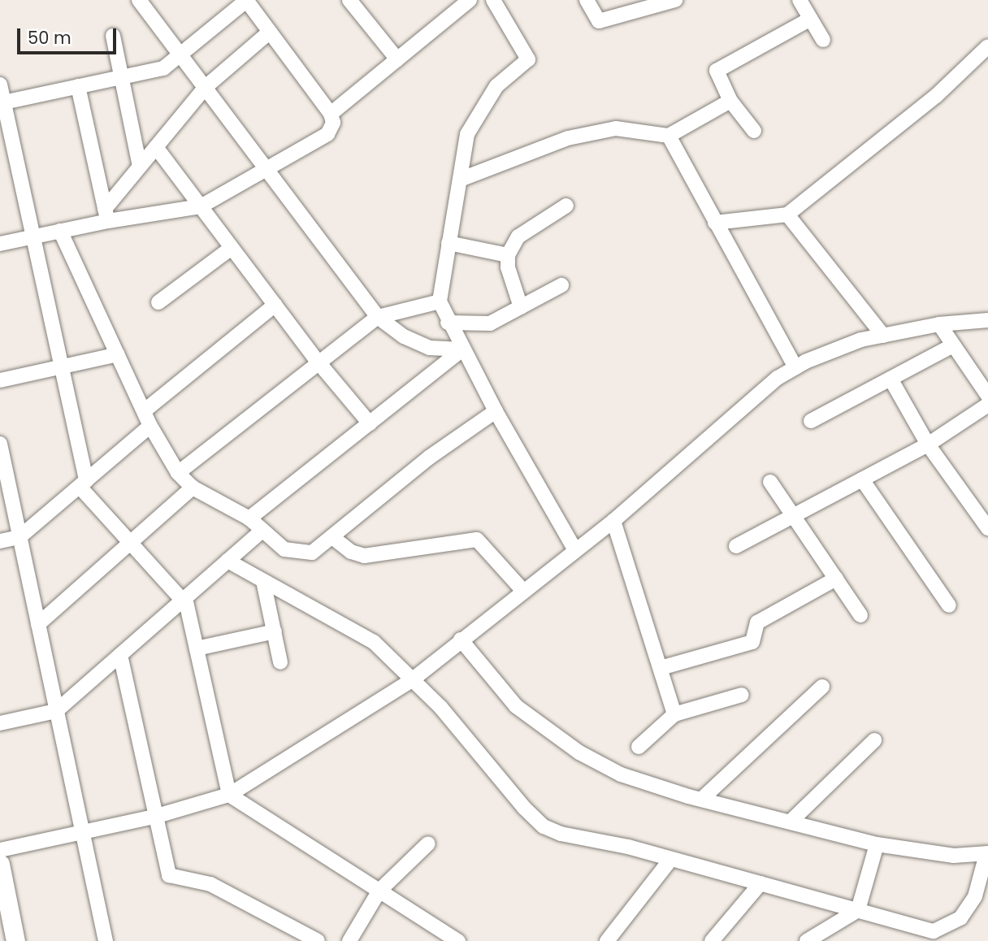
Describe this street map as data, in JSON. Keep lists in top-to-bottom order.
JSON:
{
  "scale_bar": "50 m"
}
